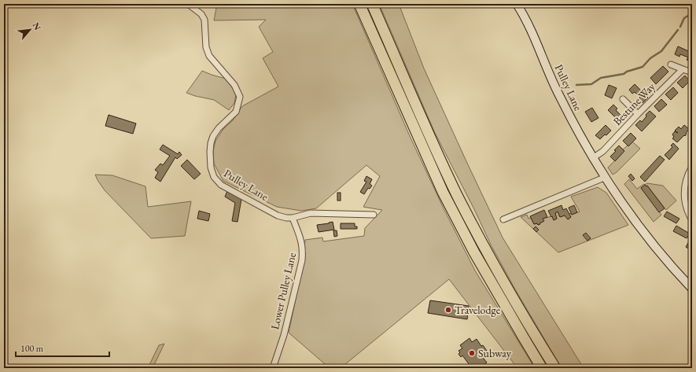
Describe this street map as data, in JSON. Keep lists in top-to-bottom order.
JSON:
{
  "streets": {
    "street": ["Pulley Lane", "Bestune Way", "Lower Pulley Lane"]
  },
  "crossings": [
    ["Pulley Lane", "Bestune Way"],
    ["Pulley Lane", "Lower Pulley Lane"]
  ],
  "places": ["Travelodge", "Subway"],
  "scale_bar": "100 m",
  "north": "top right"
}
